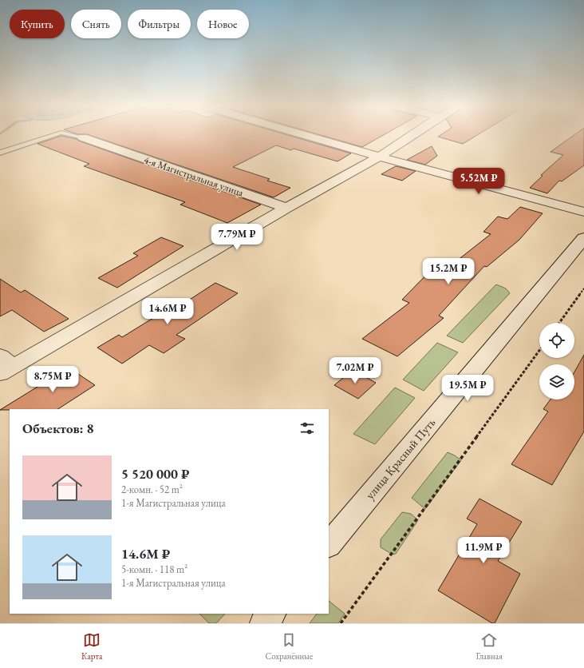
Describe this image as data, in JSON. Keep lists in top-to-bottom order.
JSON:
{
  "streets": {
    "street": ["4-я Магистральная улица", "улица Красный Путь"]
  },
  "page": {
    "chip": [
      "Купить",
      "Снять",
      "Фильтры",
      "Новое"
    ],
    "price": [
      "5.52M ₽",
      "7.79M ₽",
      "15.2M ₽",
      "14.6M ₽",
      "7.02M ₽",
      "8.75M ₽",
      "19.5M ₽",
      "11.9M ₽"
    ],
    "heading": "Объектов: 8",
    "list": [
      {
        "name": "5 520 000 ₽",
        "note": "2-комн. · 52 m² · 1-я Магистральная улица"
      },
      {
        "name": "14.6M ₽",
        "note": "5-комн. · 118 m² · 1-я Магистральная улица"
      }
    ],
    "tabs": ["Карта", "Сохранённые", "Главная"]
  }
}
